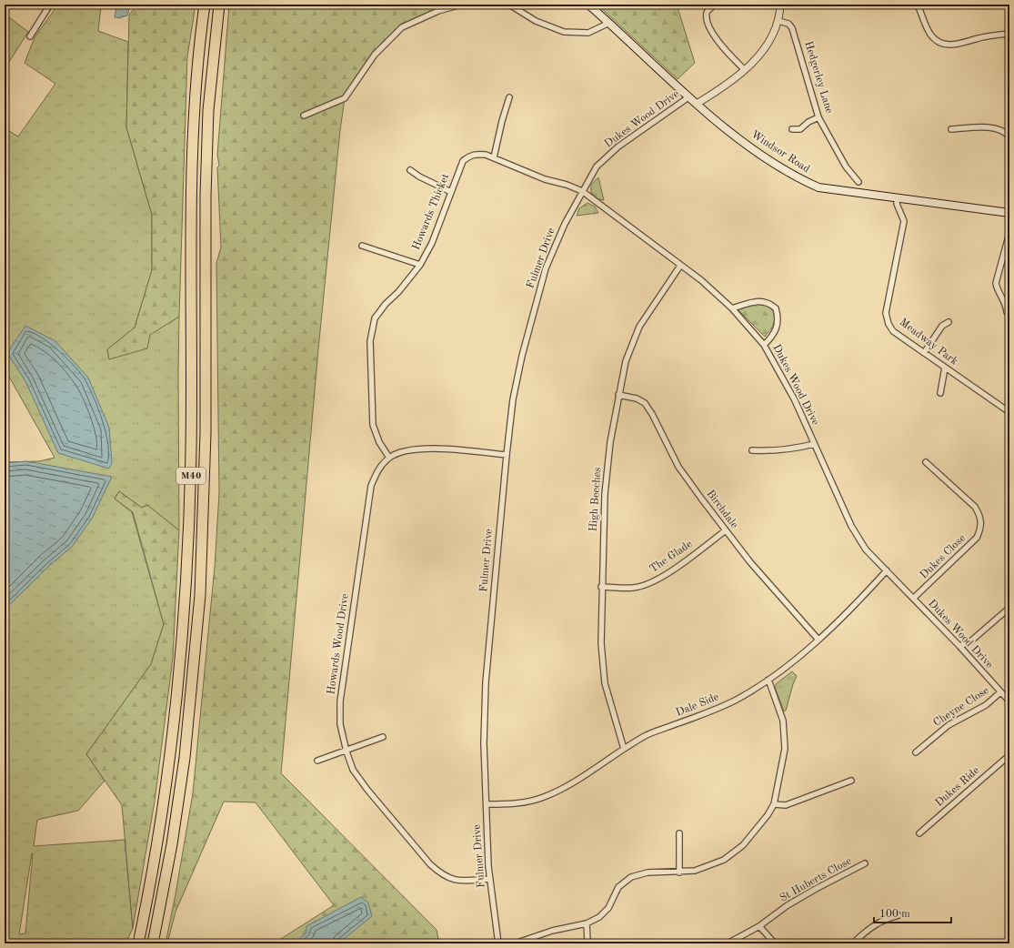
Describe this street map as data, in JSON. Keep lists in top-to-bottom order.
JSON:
{
  "streets": {
    "highway": ["M40"],
    "main road": ["Windsor Road"],
    "street": [
      "Hedgerley Lane",
      "Dukes Wood Drive",
      "Howards Thicket",
      "Fulmer Drive",
      "Meadway Park",
      "High Beeches",
      "Birchdale",
      "The Glade",
      "Dukes Close",
      "Howards Wood Drive",
      "Dale Side",
      "Cheyne Close",
      "Dukes Ride",
      "St Huberts Close"
    ]
  },
  "crossings": [
    ["Dukes Wood Drive", "Windsor Road"],
    ["Dukes Wood Drive", "Howards Thicket"],
    ["Dukes Wood Drive", "Fulmer Drive"],
    ["Dukes Wood Drive", "High Beeches"],
    ["Dukes Wood Drive", "Dukes Close"],
    ["Dukes Wood Drive", "Dale Side"],
    ["Dukes Wood Drive", "Cheyne Close"],
    ["Windsor Road", "Meadway Park"],
    ["Howards Thicket", "Fulmer Drive"],
    ["Howards Thicket", "Howards Wood Drive"],
    ["Fulmer Drive", "Howards Wood Drive"],
    ["Fulmer Drive", "Dale Side"],
    ["High Beeches", "Birchdale"],
    ["High Beeches", "The Glade"],
    ["High Beeches", "Dale Side"],
    ["Birchdale", "The Glade"],
    ["Birchdale", "Dale Side"]
  ],
  "scale_bar": "100 m"
}
